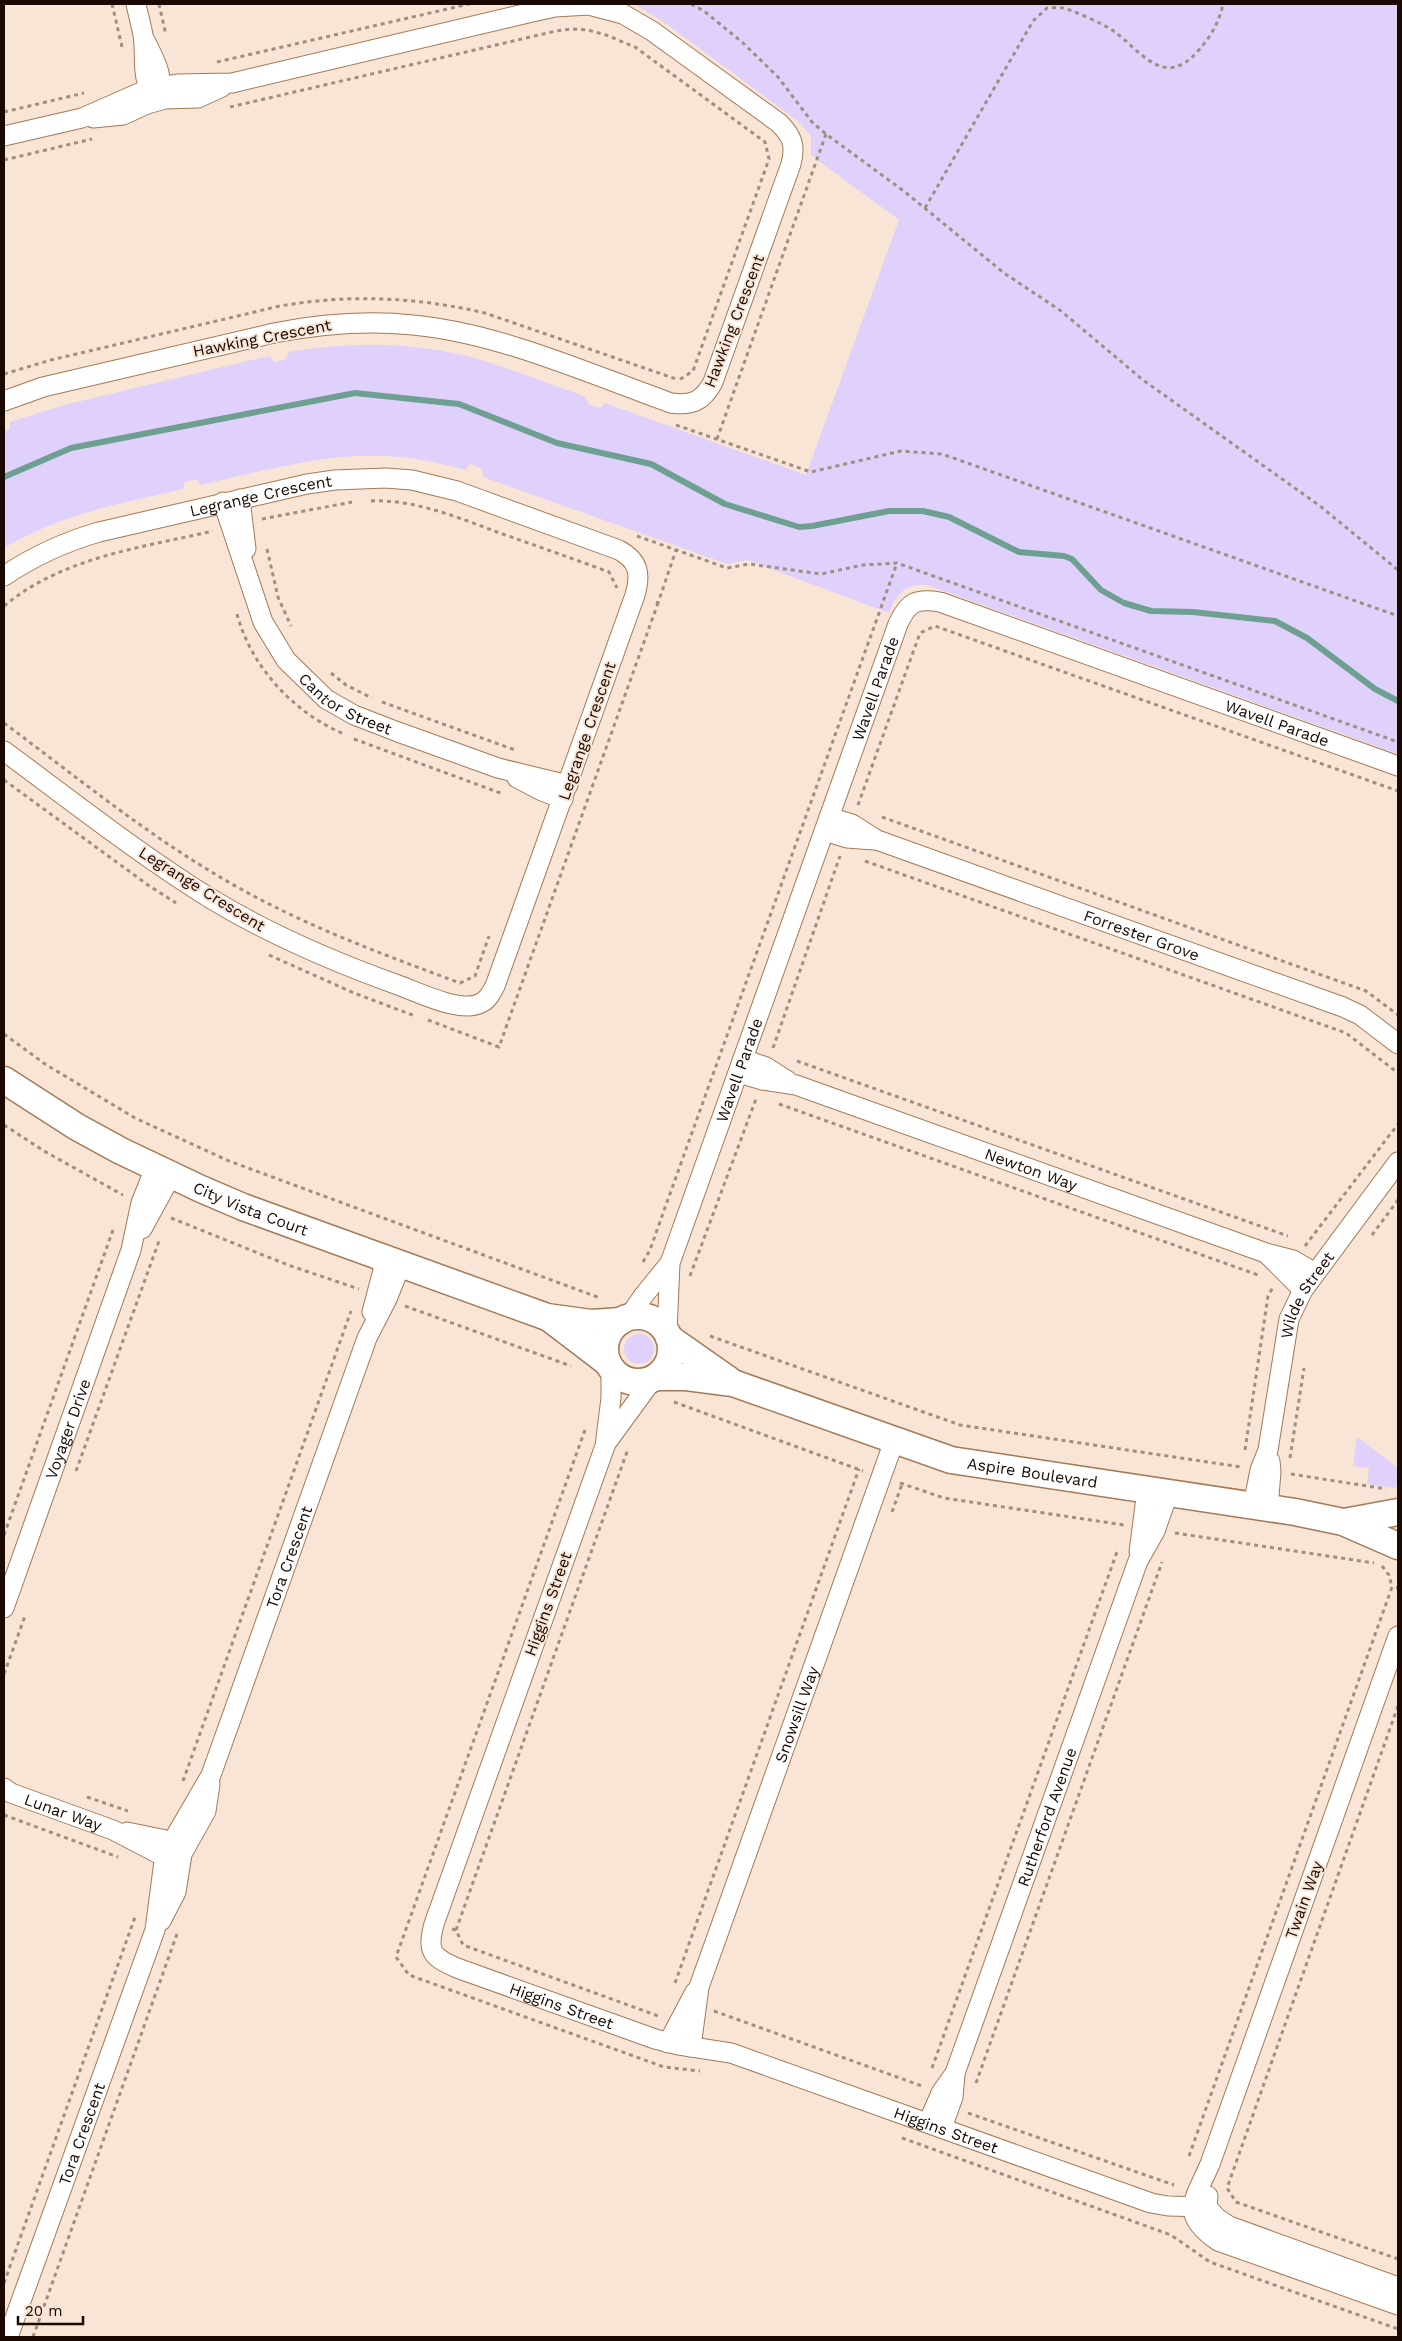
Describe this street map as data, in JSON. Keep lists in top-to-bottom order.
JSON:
{
  "streets": {
    "street": [
      "Hawking Crescent",
      "Legrange Crescent",
      "Wavell Parade",
      "Cantor Street",
      "Forrester Grove",
      "Newton Way",
      "City Vista Court",
      "Wilde Street",
      "Voyager Drive",
      "Aspire Boulevard",
      "Tora Crescent",
      "Higgins Street",
      "Snowsill Way",
      "Lunar Way",
      "Rutherford Avenue",
      "Twain Way"
    ]
  },
  "crossings": [
    ["Legrange Crescent", "Cantor Street"],
    ["Wavell Parade", "Forrester Grove"],
    ["Wavell Parade", "Newton Way"],
    ["Wavell Parade", "Aspire Boulevard"],
    ["Wavell Parade", "Higgins Street"],
    ["Newton Way", "Wilde Street"],
    ["City Vista Court", "Voyager Drive"],
    ["City Vista Court", "Tora Crescent"],
    ["Wilde Street", "Aspire Boulevard"],
    ["Aspire Boulevard", "Higgins Street"],
    ["Aspire Boulevard", "Snowsill Way"],
    ["Aspire Boulevard", "Rutherford Avenue"],
    ["Tora Crescent", "Lunar Way"],
    ["Higgins Street", "Snowsill Way"],
    ["Higgins Street", "Rutherford Avenue"],
    ["Higgins Street", "Twain Way"]
  ],
  "scale_bar": "20 m"
}
